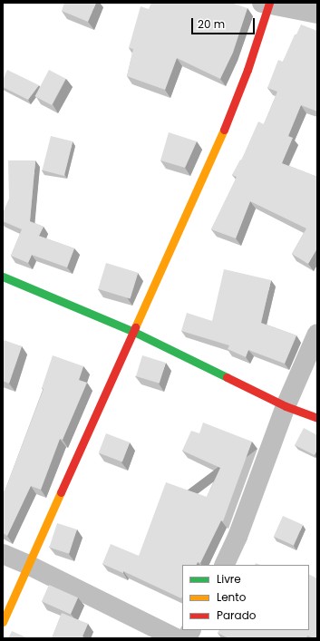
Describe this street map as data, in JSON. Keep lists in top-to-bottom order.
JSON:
{
  "legend": ["Livre", "Lento", "Parado"],
  "scale_bar": "20 m"
}
